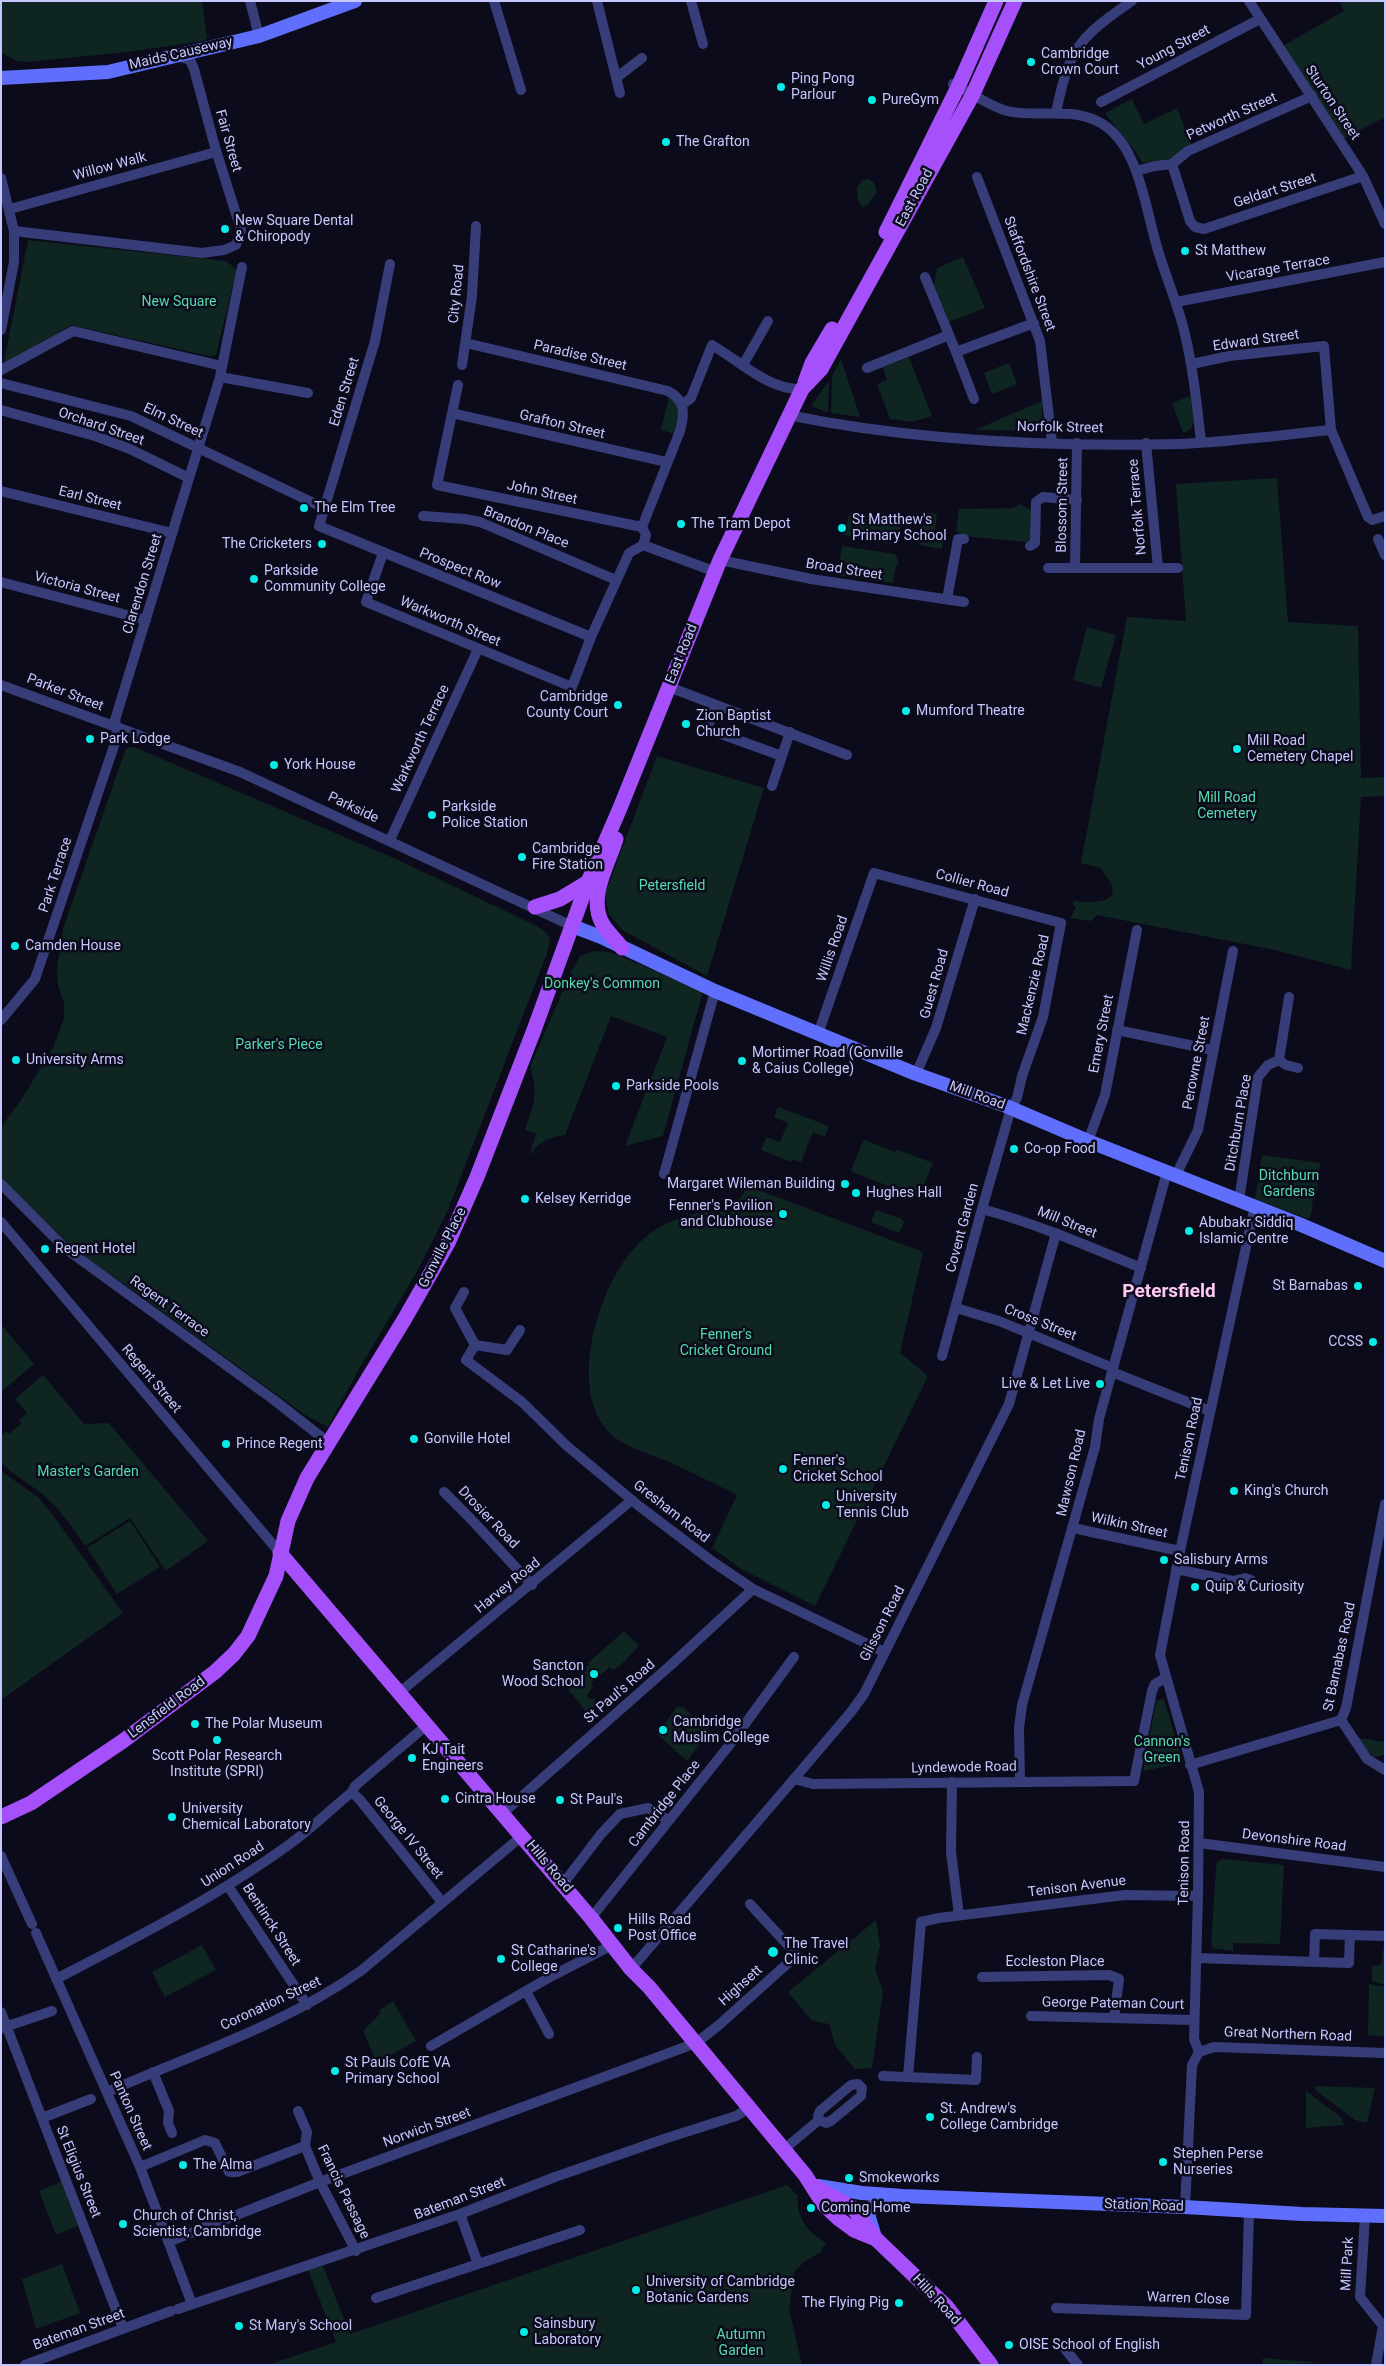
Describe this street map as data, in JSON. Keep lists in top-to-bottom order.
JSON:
{
  "streets": {
    "main road": [
      "East Road",
      "Gonville Place",
      "Lensfield Road",
      "Hills Road"
    ],
    "street": [
      "Young Street",
      "Maids Causeway",
      "Sturton Street",
      "Petworth Street",
      "Fair Street",
      "Willow Walk",
      "Geldart Street",
      "Vicarage Terrace",
      "Staffordshire Street",
      "City Road",
      "Edward Street",
      "Paradise Street",
      "Eden Street",
      "Elm Street",
      "Grafton Street",
      "Orchard Street",
      "Norfolk Street",
      "John Street",
      "Earl Street",
      "Blossom Street",
      "Norfolk Terrace",
      "Brandon Place",
      "Prospect Row",
      "Broad Street",
      "Clarendon Street",
      "Victoria Street",
      "Warkworth Street",
      "Parker Street",
      "Warkworth Terrace",
      "Parkside",
      "Park Terrace",
      "Collier Road",
      "Willis Road",
      "Guest Road",
      "Mackenzie Road",
      "Emery Street",
      "Perowne Street",
      "Mill Road",
      "Ditchburn Place",
      "Mill Street",
      "Covent Garden",
      "Regent Terrace",
      "Cross Street",
      "Regent Street",
      "Tenison Road",
      "Mawson Road",
      "Gresham Road",
      "Drosier Road",
      "Wilkin Street",
      "Harvey Road",
      "Glisson Road",
      "St Barnabas Road",
      "St Paul's Road",
      "Lyndewode Road",
      "Cambridge Place",
      "George IV Street",
      "Devonshire Road",
      "Union Road",
      "Tenison Avenue",
      "Bentinck Street",
      "Eccleston Place",
      "Highsett",
      "Coronation Street",
      "George Pateman Court",
      "Great Northern Road",
      "Panton Street",
      "Norwich Street",
      "St Eligius Street",
      "Francis Passage",
      "Bateman Street",
      "Station Road",
      "Mill Park",
      "Warren Close"
    ]
  },
  "crossings": [
    ["Young Street", "Sturton Street"],
    ["Maids Causeway", "Fair Street"],
    ["Sturton Street", "Petworth Street"],
    ["Sturton Street", "Geldart Street"],
    ["Petworth Street", "Geldart Street"],
    ["Fair Street", "Willow Walk"],
    ["East Road", "Norfolk Street"],
    ["East Road", "Broad Street"],
    ["East Road", "Parkside"],
    ["East Road", "Mill Road"],
    ["East Road", "Gonville Place"],
    ["Staffordshire Street", "Norfolk Street"],
    ["City Road", "Paradise Street"],
    ["Edward Street", "Norfolk Street"],
    ["Eden Street", "Elm Street"],
    ["Eden Street", "Prospect Row"],
    ["Elm Street", "Clarendon Street"],
    ["Grafton Street", "John Street"],
    ["Orchard Street", "Clarendon Street"],
    ["Norfolk Street", "Blossom Street"],
    ["Norfolk Street", "Norfolk Terrace"],
    ["Earl Street", "Clarendon Street"],
    ["Blossom Street", "Norfolk Terrace"],
    ["Prospect Row", "Warkworth Street"],
    ["Clarendon Street", "Victoria Street"],
    ["Clarendon Street", "Parker Street"],
    ["Clarendon Street", "Parkside"],
    ["Clarendon Street", "Park Terrace"],
    ["Warkworth Street", "Warkworth Terrace"],
    ["Parker Street", "Parkside"],
    ["Parker Street", "Park Terrace"],
    ["Warkworth Terrace", "Parkside"],
    ["Parkside", "Park Terrace"],
    ["Parkside", "Mill Road"],
    ["Parkside", "Gonville Place"],
    ["Collier Road", "Willis Road"],
    ["Collier Road", "Guest Road"],
    ["Collier Road", "Mackenzie Road"],
    ["Willis Road", "Mill Road"],
    ["Guest Road", "Mill Road"],
    ["Mackenzie Road", "Mill Road"],
    ["Mackenzie Road", "Covent Garden"],
    ["Emery Street", "Mill Road"],
    ["Perowne Street", "Mill Road"],
    ["Perowne Street", "Mawson Road"],
    ["Mill Road", "Ditchburn Place"],
    ["Mill Road", "Covent Garden"],
    ["Mill Road", "Gonville Place"],
    ["Mill Road", "Tenison Road"],
    ["Mill Road", "Mawson Road"],
    ["Mill Street", "Covent Garden"],
    ["Mill Street", "Mawson Road"],
    ["Mill Street", "Glisson Road"],
    ["Covent Garden", "Cross Street"],
    ["Gonville Place", "Regent Terrace"],
    ["Gonville Place", "Regent Street"],
    ["Gonville Place", "Lensfield Road"],
    ["Gonville Place", "Hills Road"],
    ["Cross Street", "Tenison Road"],
    ["Cross Street", "Mawson Road"],
    ["Cross Street", "Glisson Road"],
    ["Regent Street", "Lensfield Road"],
    ["Regent Street", "Hills Road"],
    ["Tenison Road", "Wilkin Street"],
    ["Tenison Road", "St Barnabas Road"],
    ["Tenison Road", "Lyndewode Road"],
    ["Tenison Road", "Devonshire Road"],
    ["Tenison Road", "Tenison Avenue"],
    ["Tenison Road", "George Pateman Court"],
    ["Tenison Road", "Great Northern Road"],
    ["Tenison Road", "Station Road"],
    ["Mawson Road", "Wilkin Street"],
    ["Mawson Road", "Lyndewode Road"],
    ["Gresham Road", "Harvey Road"],
    ["Gresham Road", "Glisson Road"],
    ["Gresham Road", "St Paul's Road"],
    ["Drosier Road", "Harvey Road"],
    ["Harvey Road", "Hills Road"],
    ["Glisson Road", "Lyndewode Road"],
    ["Glisson Road", "Hills Road"],
    ["St Paul's Road", "Hills Road"],
    ["Lensfield Road", "Hills Road"],
    ["Cambridge Place", "Hills Road"],
    ["George IV Street", "Union Road"],
    ["George IV Street", "Coronation Street"],
    ["Union Road", "Hills Road"],
    ["Union Road", "Bentinck Street"],
    ["Union Road", "Panton Street"],
    ["Hills Road", "Highsett"],
    ["Hills Road", "Coronation Street"],
    ["Hills Road", "Norwich Street"],
    ["Hills Road", "Bateman Street"],
    ["Hills Road", "Station Road"],
    ["Bentinck Street", "Coronation Street"],
    ["Eccleston Place", "George Pateman Court"],
    ["Highsett", "Norwich Street"],
    ["Coronation Street", "Panton Street"],
    ["Panton Street", "Norwich Street"],
    ["Panton Street", "Bateman Street"],
    ["Norwich Street", "Francis Passage"],
    ["St Eligius Street", "Bateman Street"],
    ["Francis Passage", "Bateman Street"],
    ["Station Road", "Mill Park"],
    ["Station Road", "Warren Close"]
  ],
  "districts": ["Petersfield"],
  "parks": [
    "New Square",
    "Mill Road Cemetery",
    "Petersfield",
    "Donkey's Common",
    "Parker's Piece",
    "Ditchburn Gardens",
    "Fenner's Cricket Ground",
    "Master's Garden",
    "Cannon's Green",
    "Autumn Garden"
  ],
  "places": [
    "Cambridge Crown Court",
    "Ping Pong Parlour",
    "PureGym",
    "The Grafton",
    "New Square Dental & Chiropody",
    "St Matthew",
    "The Elm Tree",
    "The Tram Depot",
    "St Matthew's Primary School",
    "The Cricketers",
    "Parkside Community College",
    "Cambridge County Court",
    "Mumford Theatre",
    "Zion Baptist Church",
    "Park Lodge",
    "Mill Road Cemetery Chapel",
    "York House",
    "Parkside Police Station",
    "Cambridge Fire Station",
    "Camden House",
    "University Arms",
    "Mortimer Road (Gonville & Caius College)",
    "Parkside Pools",
    "Co-op Food",
    "Margaret Wileman Building",
    "Hughes Hall",
    "Kelsey Kerridge",
    "Fenner's Pavilion and Clubhouse",
    "Abubakr Siddiq Islamic Centre",
    "Regent Hotel",
    "St Barnabas",
    "CCSS",
    "Live & Let Live",
    "Gonville Hotel",
    "Prince Regent",
    "Fenner's Cricket School",
    "King's Church",
    "University Tennis Club",
    "Salisbury Arms",
    "Quip & Curiosity",
    "Sancton Wood School",
    "The Polar Museum",
    "Cambridge Muslim College",
    "Scott Polar Research Institute (SPRI)",
    "KJ Tait Engineers",
    "Cintra House",
    "St Paul's",
    "University Chemical Laboratory",
    "Hills Road Post Office",
    "The Travel Clinic",
    "St Catharine's College",
    "St Pauls CofE VA Primary School",
    "St. Andrew's College Cambridge",
    "Stephen Perse Nurseries",
    "The Alma",
    "Smokeworks",
    "Coming Home",
    "Church of Christ, Scientist, Cambridge",
    "University of Cambridge Botanic Gardens",
    "The Flying Pig",
    "St Mary's School",
    "Sainsbury Laboratory",
    "OISE School of English"
  ]
}
